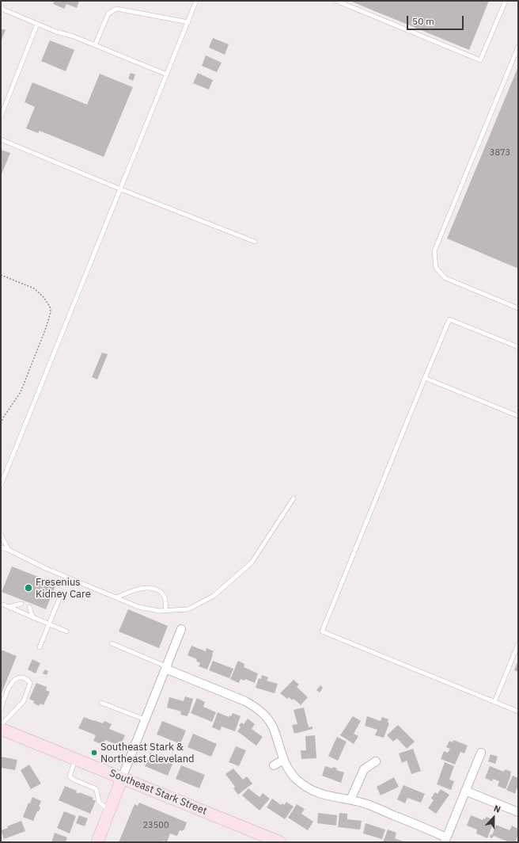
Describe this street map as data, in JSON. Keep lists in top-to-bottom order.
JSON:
{
  "streets": {
    "main road": ["Southeast Stark Street"]
  },
  "places": ["Fresenius Kidney Care", "Southeast Stark & Northeast Cleveland"],
  "house_numbers": ["3873", "23500"],
  "scale_bar": "50 m",
  "north": "top"
}
